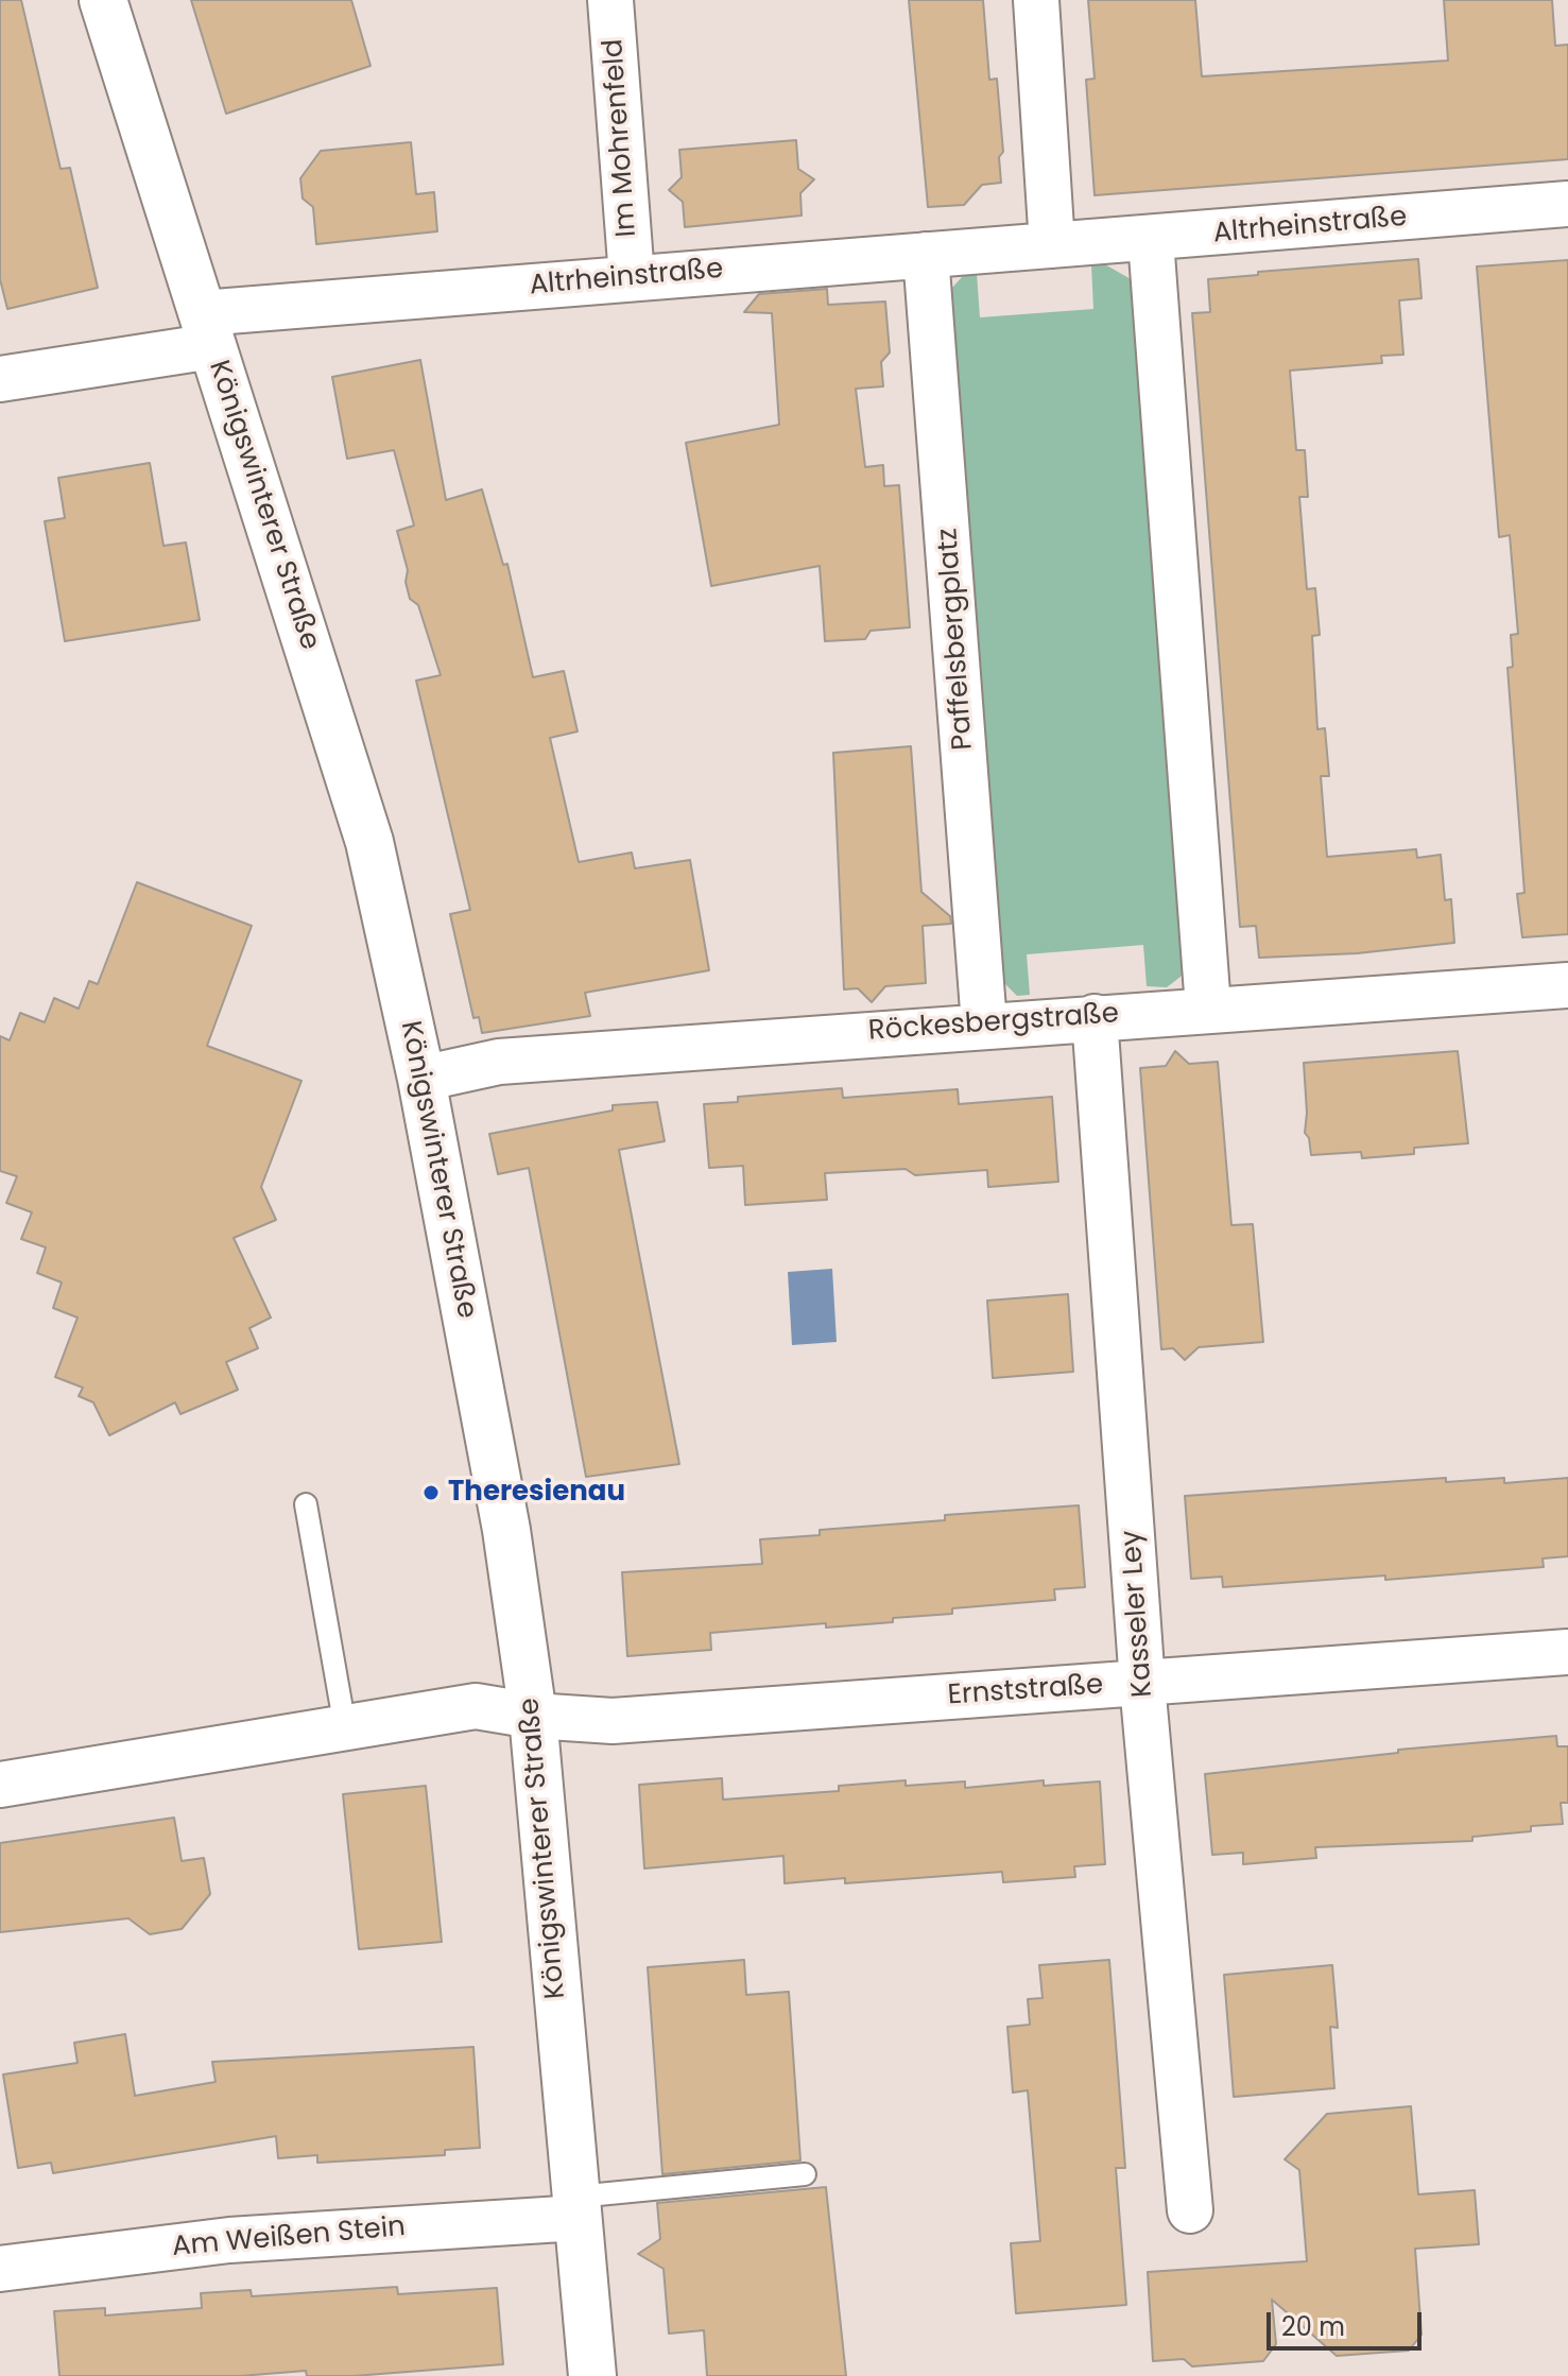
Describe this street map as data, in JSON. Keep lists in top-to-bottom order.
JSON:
{
  "streets": {
    "main road": ["Königswinterer Straße"],
    "street": [
      "Im Mohrenfeld",
      "Altrheinstraße",
      "Paffelsbergplatz",
      "Röckesbergstraße",
      "Kasseler Ley",
      "Ernststraße",
      "Am Weißen Stein"
    ]
  },
  "crossings": [
    ["Im Mohrenfeld", "Altrheinstraße"],
    ["Altrheinstraße", "Königswinterer Straße"],
    ["Altrheinstraße", "Paffelsbergplatz"],
    ["Königswinterer Straße", "Röckesbergstraße"],
    ["Königswinterer Straße", "Ernststraße"],
    ["Königswinterer Straße", "Am Weißen Stein"],
    ["Paffelsbergplatz", "Röckesbergstraße"],
    ["Röckesbergstraße", "Kasseler Ley"],
    ["Kasseler Ley", "Ernststraße"]
  ],
  "places": ["Theresienau"],
  "scale_bar": "20 m"
}
